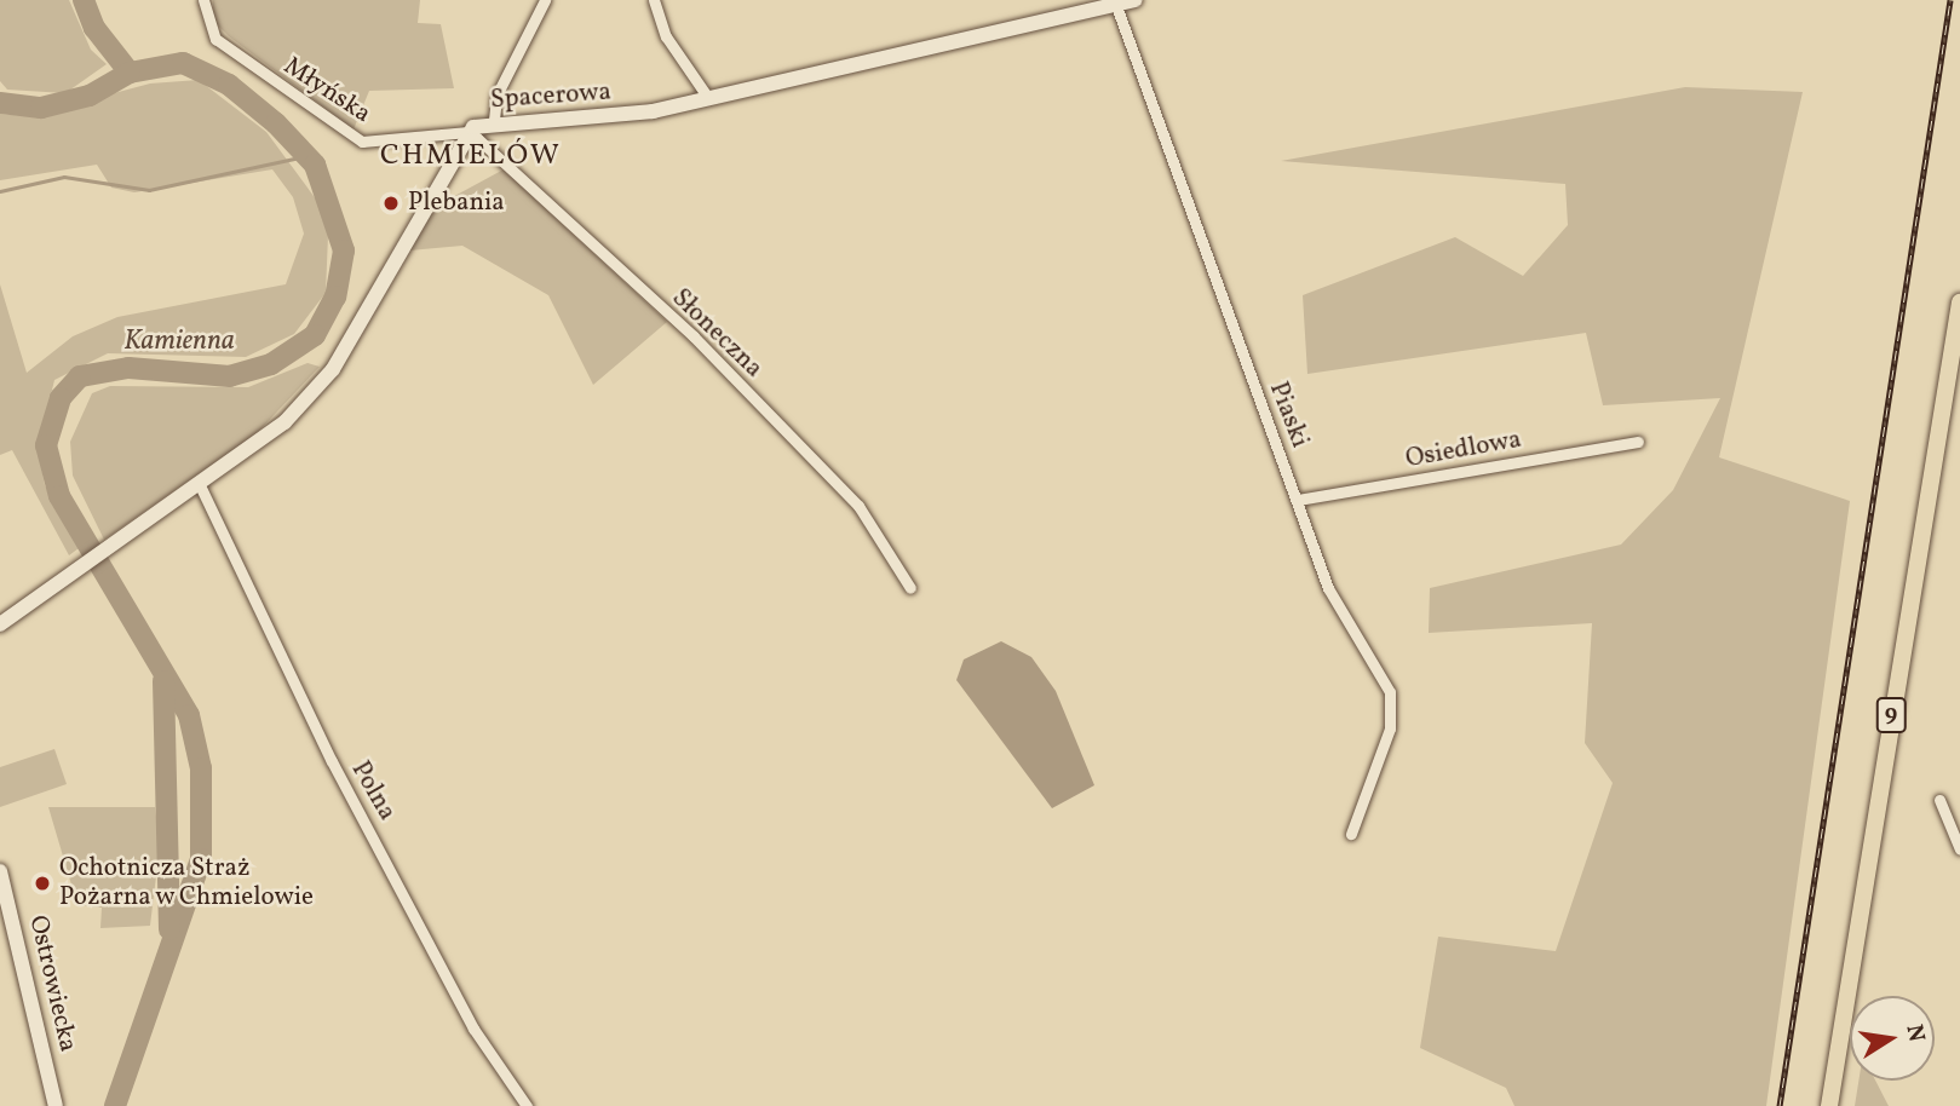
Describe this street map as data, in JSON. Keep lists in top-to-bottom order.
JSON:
{
  "streets": {
    "main road": ["9"],
    "street": [
      "Młyńska",
      "Spacerowa",
      "Słoneczna",
      "Piaski",
      "Osiedlowa",
      "Polna",
      "Ostrowiecka"
    ]
  },
  "crossings": [
    ["Młyńska", "Spacerowa"],
    ["Młyńska", "Słoneczna"],
    ["Spacerowa", "Słoneczna"],
    ["Spacerowa", "Piaski"],
    ["Spacerowa", "Polna"],
    ["Piaski", "Osiedlowa"]
  ],
  "districts": ["CHMIELÓW"],
  "water": ["Kamienna"],
  "places": ["Plebania", "Ochotnicza Straż Pożarna w Chmielowie"],
  "north": "right"
}
